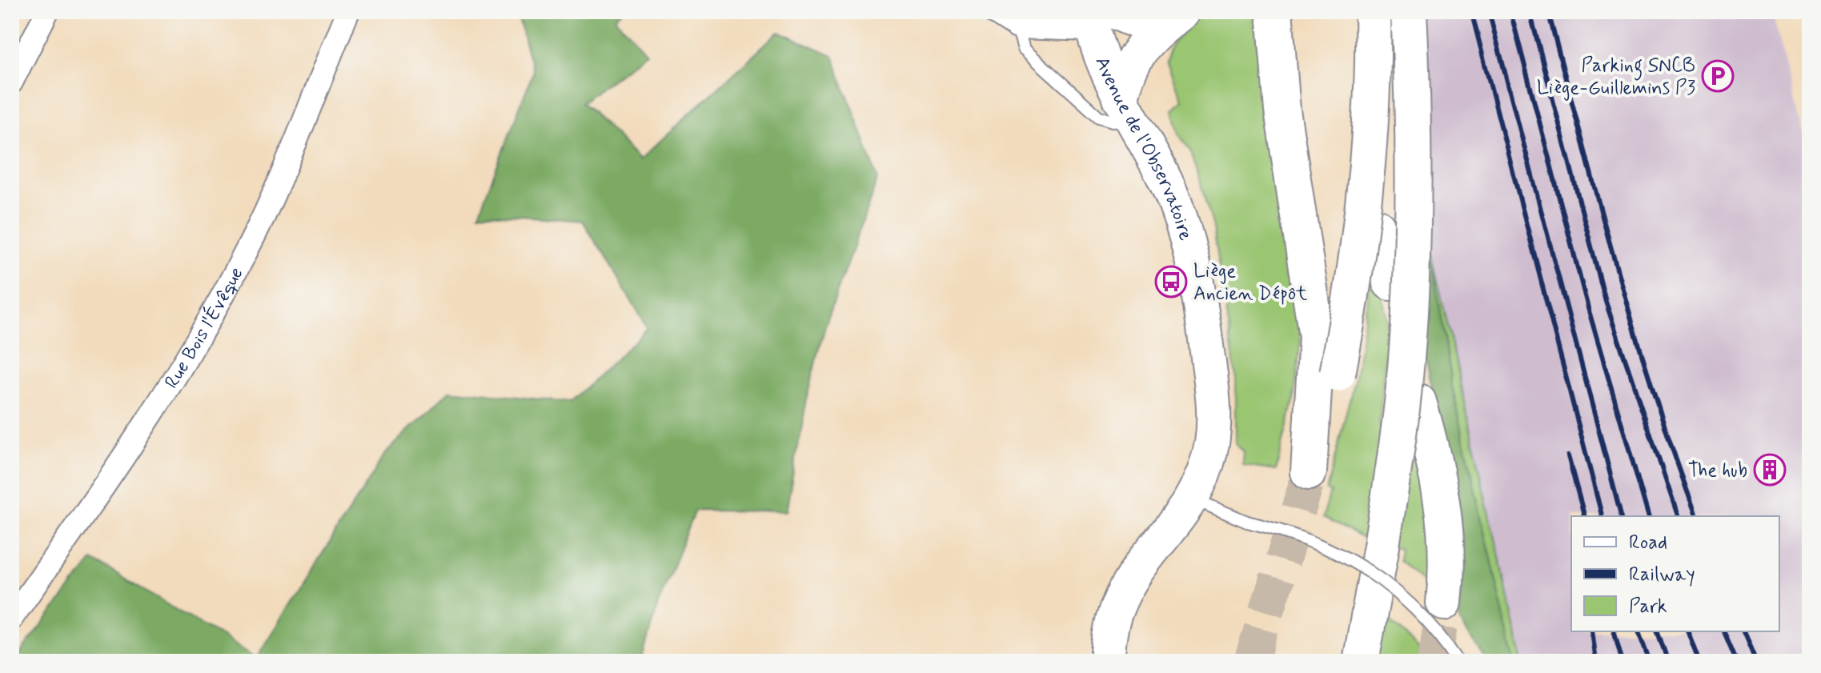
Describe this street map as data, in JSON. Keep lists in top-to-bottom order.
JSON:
{
  "streets": {
    "street": ["Avenue de l'Observatoire", "Rue Bois l'Évêque"]
  },
  "places": {
    "parking": ["Parking SNCB Liège-Guillemins P3"],
    "bus stop": ["Liège Ancien Dépôt"],
    "building": ["The hub"]
  },
  "legend": ["Road", "Railway", "Park"]
}
